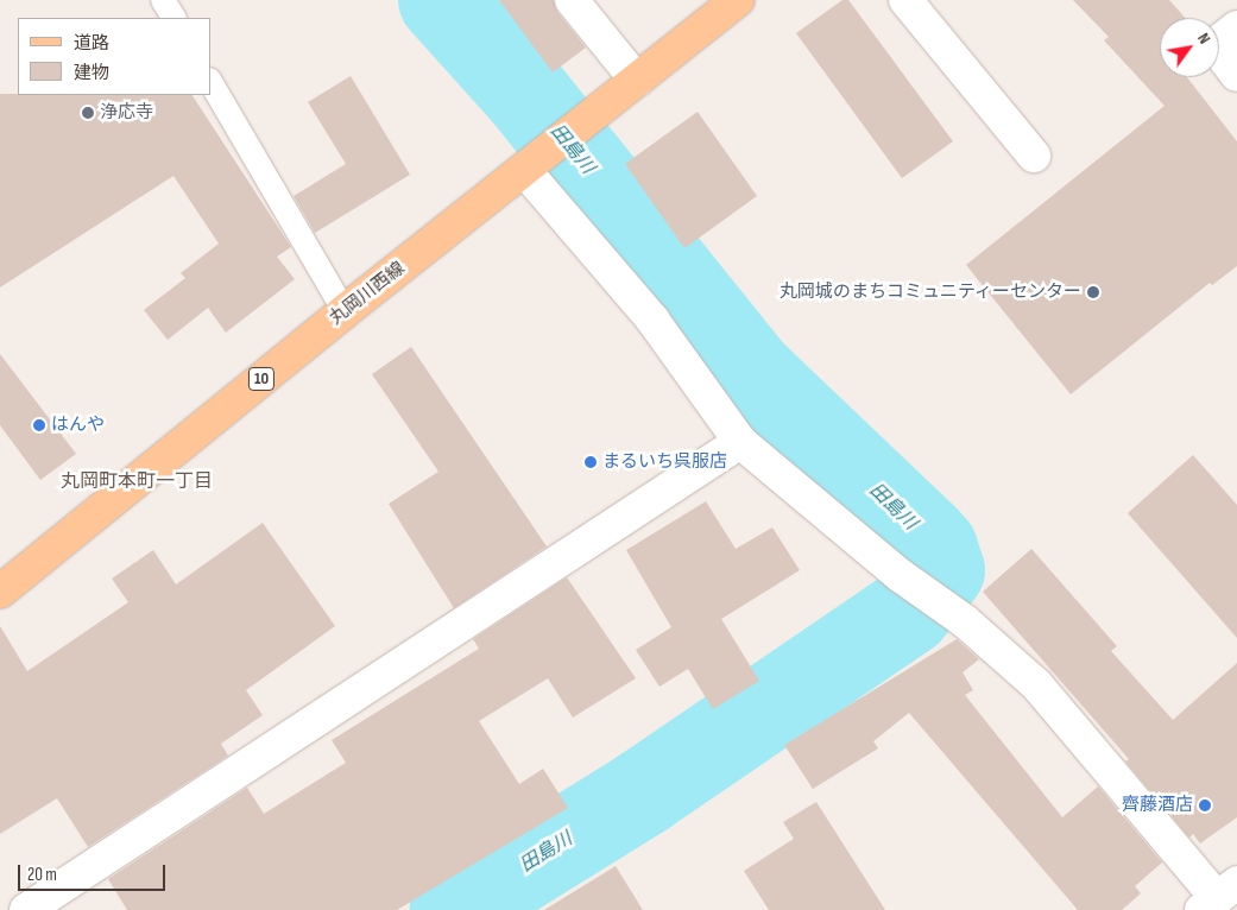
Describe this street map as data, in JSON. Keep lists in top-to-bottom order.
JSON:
{
  "streets": {
    "main road": ["丸岡川西線", "10"]
  },
  "districts": ["丸岡町本町一丁目"],
  "water": ["田島川"],
  "places": [
    "浄応寺",
    "丸岡城のまちコミュニティーセンター",
    "はんや",
    "まるいち呉服店",
    "齊藤酒店"
  ],
  "legend": ["道路", "建物"],
  "scale_bar": "20 m",
  "north": "top right"
}
